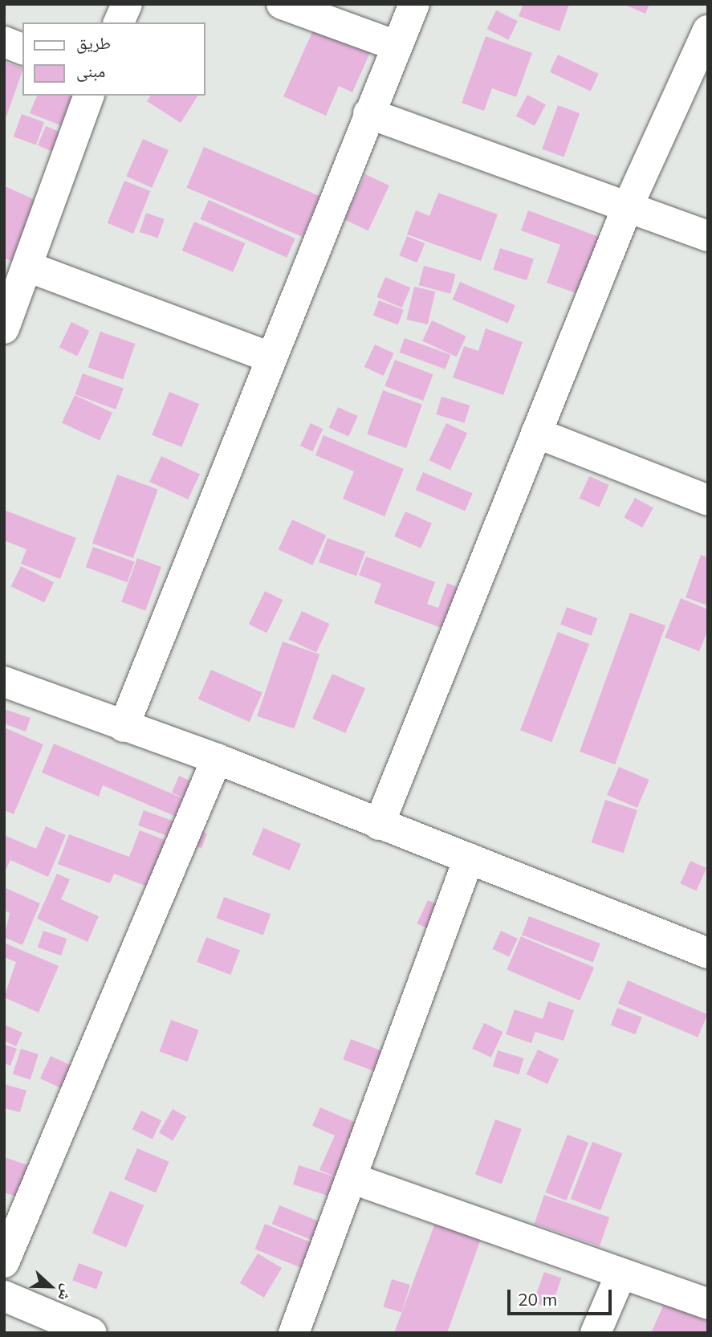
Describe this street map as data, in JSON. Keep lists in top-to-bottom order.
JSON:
{
  "legend": ["طريق", "مبنى"],
  "scale_bar": "20 m",
  "north": "right"
}
